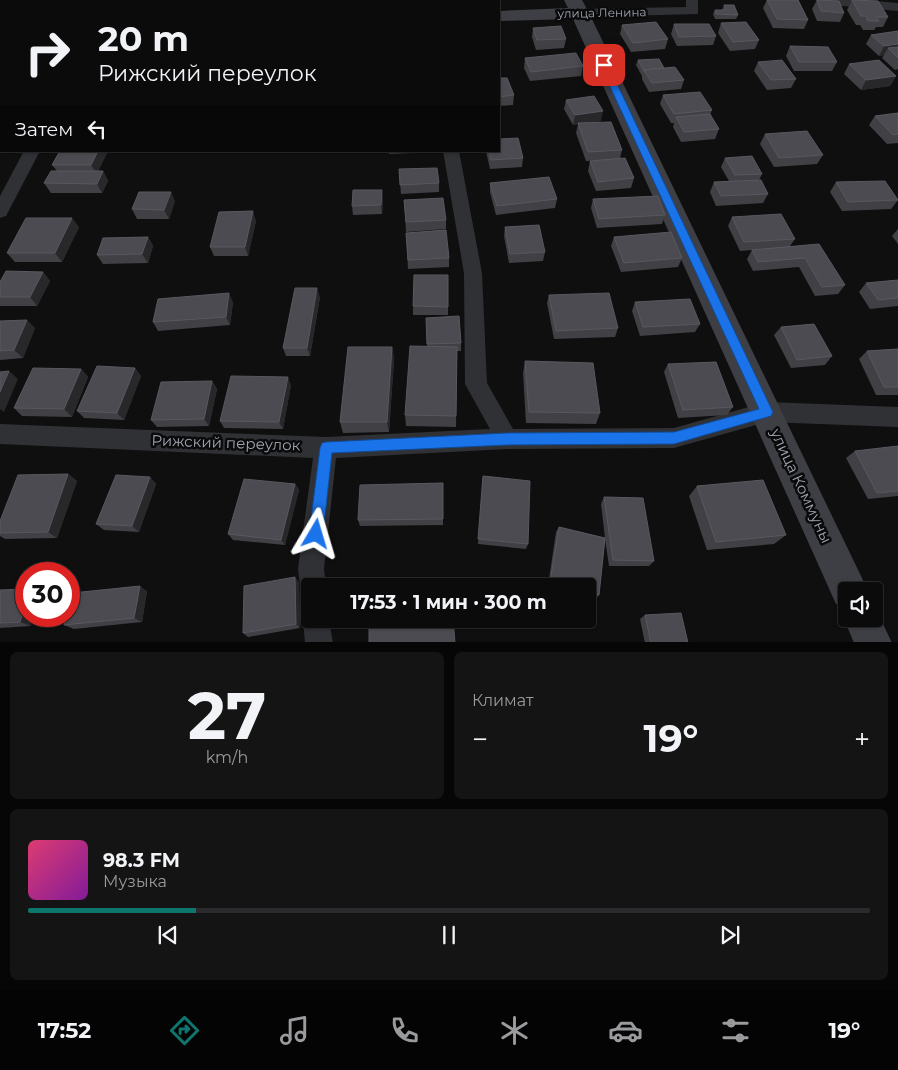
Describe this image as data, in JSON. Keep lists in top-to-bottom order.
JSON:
{
  "streets": {
    "street": ["улица Ленина", "Рижский переулок", "улица Коммуны"]
  },
  "crossings": [
    ["улица Ленина", "улица Коммуны"],
    ["Рижский переулок", "улица Коммуны"]
  ],
  "page": {
    "turn": ["20 m", "Рижский переулок"],
    "then": "Затем",
    "limit": "30",
    "trip": "17:53 · 1 мин · 300 m",
    "tile": [
      ["27", "km/h"],
      "Климат"
    ],
    "heat": ["−", "19°", "+"],
    "song": ["98.3 FM", "Музыка"],
    "tabs": ["17:52", "19°"]
  }
}
